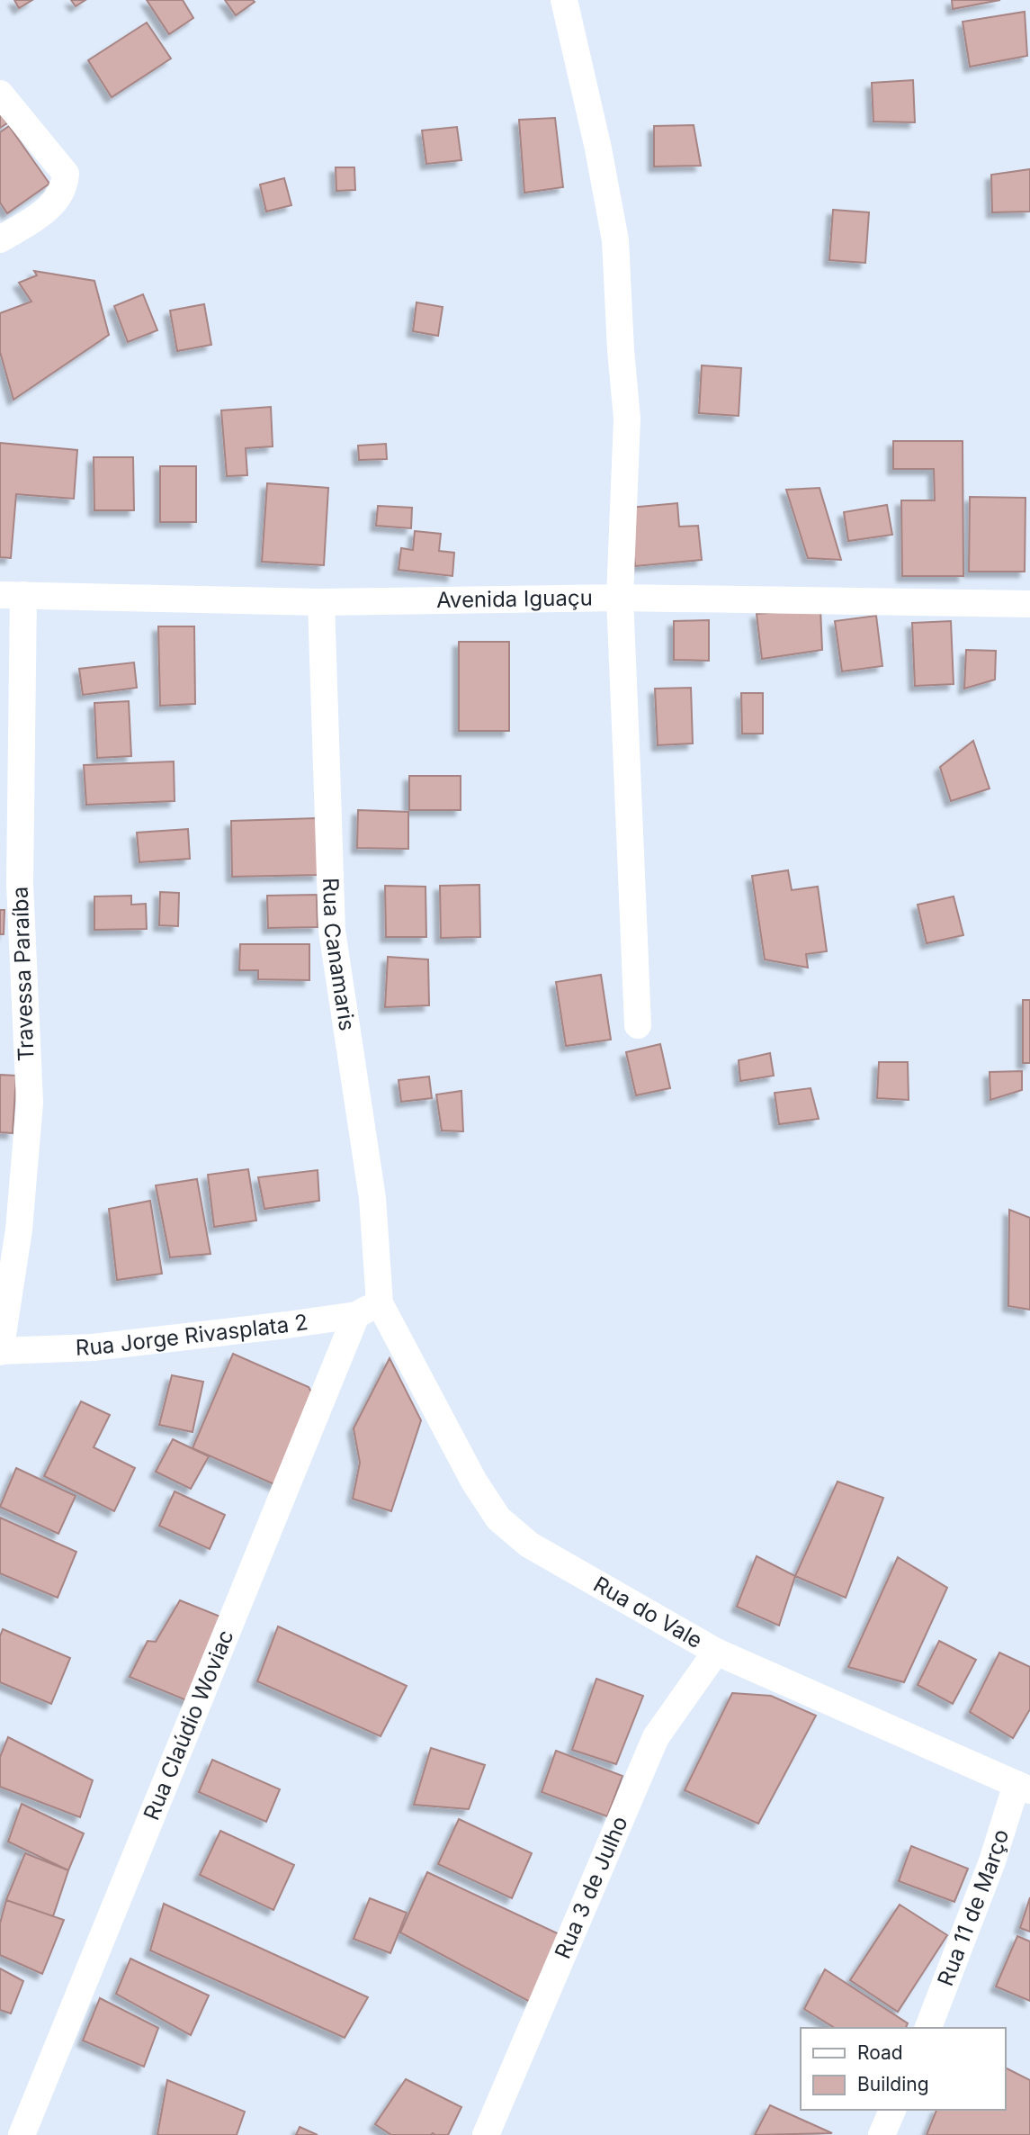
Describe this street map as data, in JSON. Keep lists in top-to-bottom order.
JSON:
{
  "streets": {
    "street": [
      "Avenida Iguaçu",
      "Rua Canamaris",
      "Travessa Paraíba",
      "Rua Jorge Rivasplata 2",
      "Rua do Vale",
      "Rua Claúdio Woviac",
      "Rua 3 de Julho",
      "Rua 11 de Março"
    ]
  },
  "crossings": [
    ["Avenida Iguaçu", "Rua Canamaris"],
    ["Avenida Iguaçu", "Travessa Paraíba"],
    ["Rua Canamaris", "Rua Jorge Rivasplata 2"],
    ["Rua Canamaris", "Rua do Vale"],
    ["Rua Canamaris", "Rua Claúdio Woviac"],
    ["Travessa Paraíba", "Rua Jorge Rivasplata 2"],
    ["Rua Jorge Rivasplata 2", "Rua do Vale"],
    ["Rua Jorge Rivasplata 2", "Rua Claúdio Woviac"],
    ["Rua do Vale", "Rua Claúdio Woviac"],
    ["Rua do Vale", "Rua 3 de Julho"],
    ["Rua do Vale", "Rua 11 de Março"]
  ],
  "legend": ["Road", "Building"]
}
